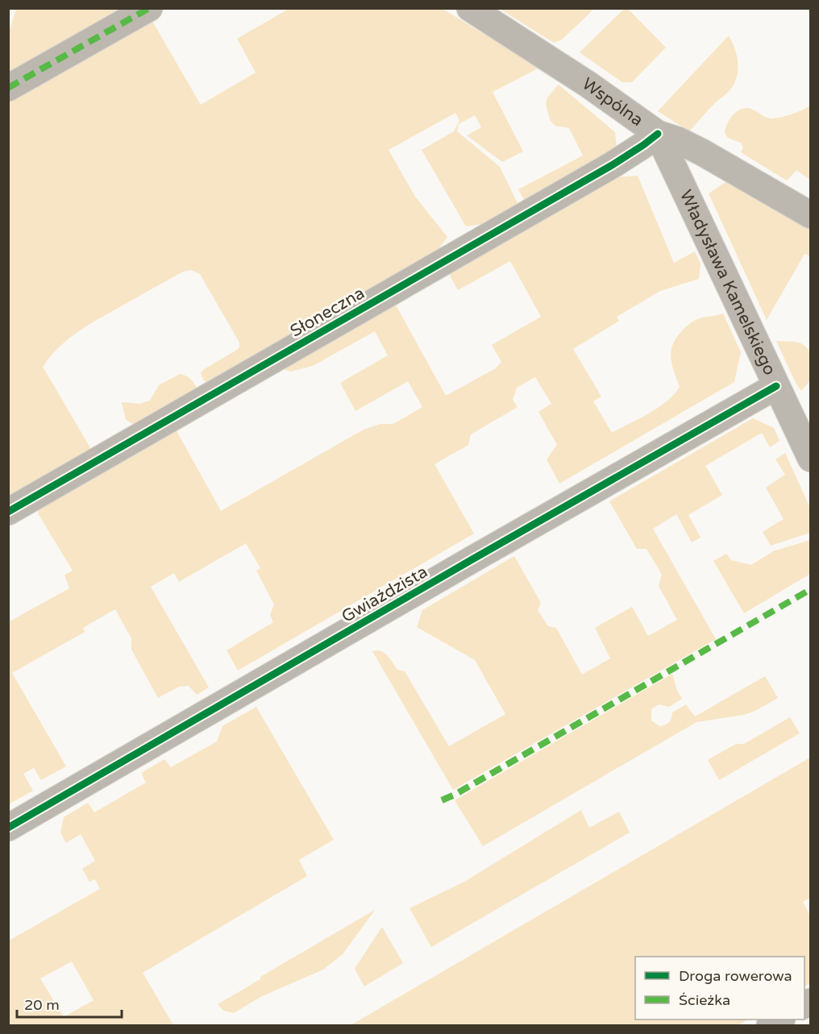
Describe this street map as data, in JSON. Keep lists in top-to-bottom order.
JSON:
{
  "streets": {
    "street": [
      "Wspólna",
      "Władysława Kamelskiego",
      "Słoneczna",
      "Gwiaździsta"
    ]
  },
  "crossings": [
    ["Wspólna", "Władysława Kamelskiego"],
    ["Wspólna", "Słoneczna"],
    ["Władysława Kamelskiego", "Słoneczna"],
    ["Władysława Kamelskiego", "Gwiaździsta"]
  ],
  "legend": ["Droga rowerowa", "Ścieżka"],
  "scale_bar": "20 m"
}
